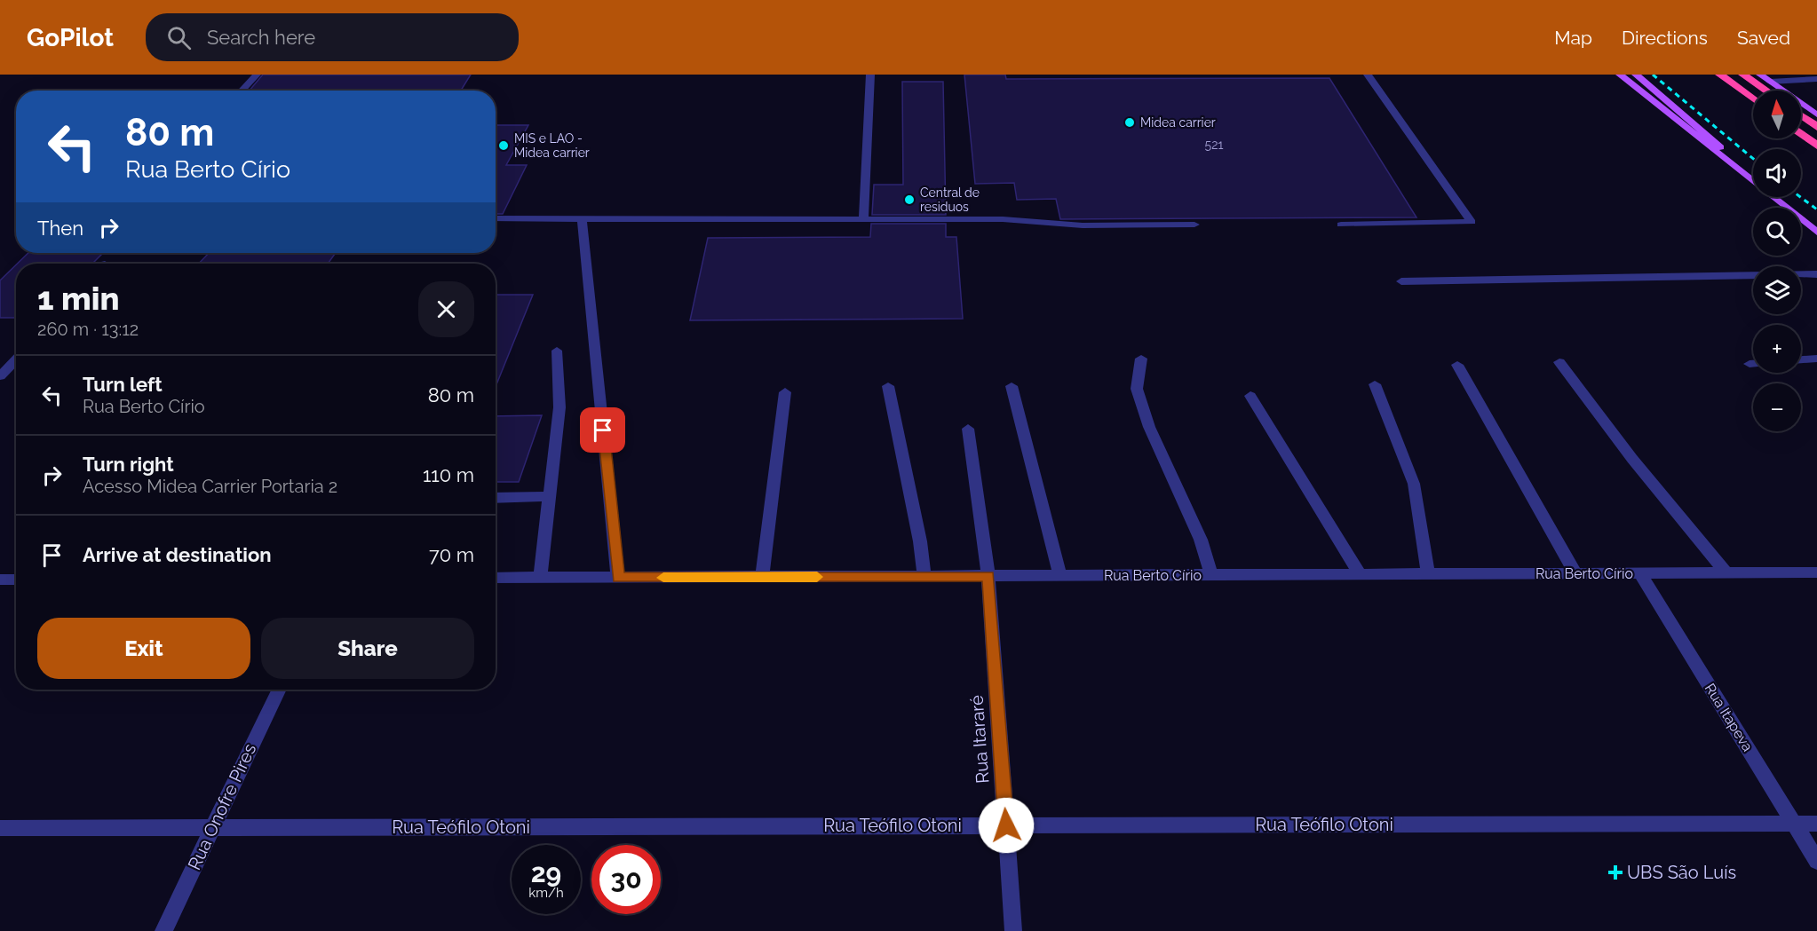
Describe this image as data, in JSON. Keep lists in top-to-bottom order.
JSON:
{
  "streets": {
    "street": [
      "Rua Berto Círio",
      "Rua Itapeva",
      "Rua Itararé",
      "Rua Onofre Pires",
      "Rua Teófilo Otoni"
    ]
  },
  "crossings": [
    ["Rua Berto Círio", "Rua Itapeva"],
    ["Rua Berto Círio", "Rua Itararé"],
    ["Rua Itapeva", "Rua Teófilo Otoni"],
    ["Rua Itararé", "Rua Teófilo Otoni"],
    ["Rua Onofre Pires", "Rua Teófilo Otoni"]
  ],
  "places": {
    "other": ["Midea carrier", "MIS e LAO - Midea carrier", "Central de residuos"],
    "health": ["UBS São Luís"]
  },
  "house_numbers": ["521"],
  "north": "top",
  "page": {
    "header": "GoPilot",
    "search": "Search here",
    "nav": ["Map", "Directions", "Saved"],
    "map_buttons": ["+", "−"],
    "turn": ["80 m", "Rua Berto Círio"],
    "then": "Then",
    "heading": ["1 min", "260 m · 13:12"],
    "list": [
      {
        "name": "Turn left",
        "note": "Rua Berto Círio",
        "value": "80 m"
      },
      {
        "name": "Turn right",
        "note": "Acesso Midea Carrier Portaria 2",
        "value": "110 m"
      },
      {
        "name": "Arrive at destination",
        "value": "70 m"
      }
    ],
    "buttons": ["Exit", "Share"],
    "speed": "29 km/h",
    "limit": "30"
  }
}
